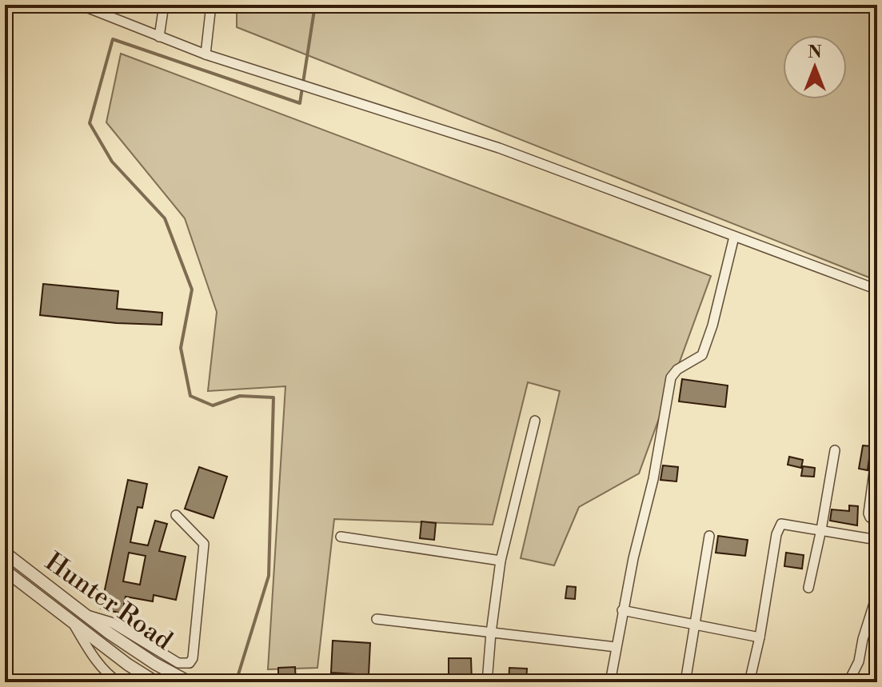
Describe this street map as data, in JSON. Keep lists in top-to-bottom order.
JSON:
{
  "streets": {
    "street": ["Hunter Road"]
  },
  "north": "top"
}
